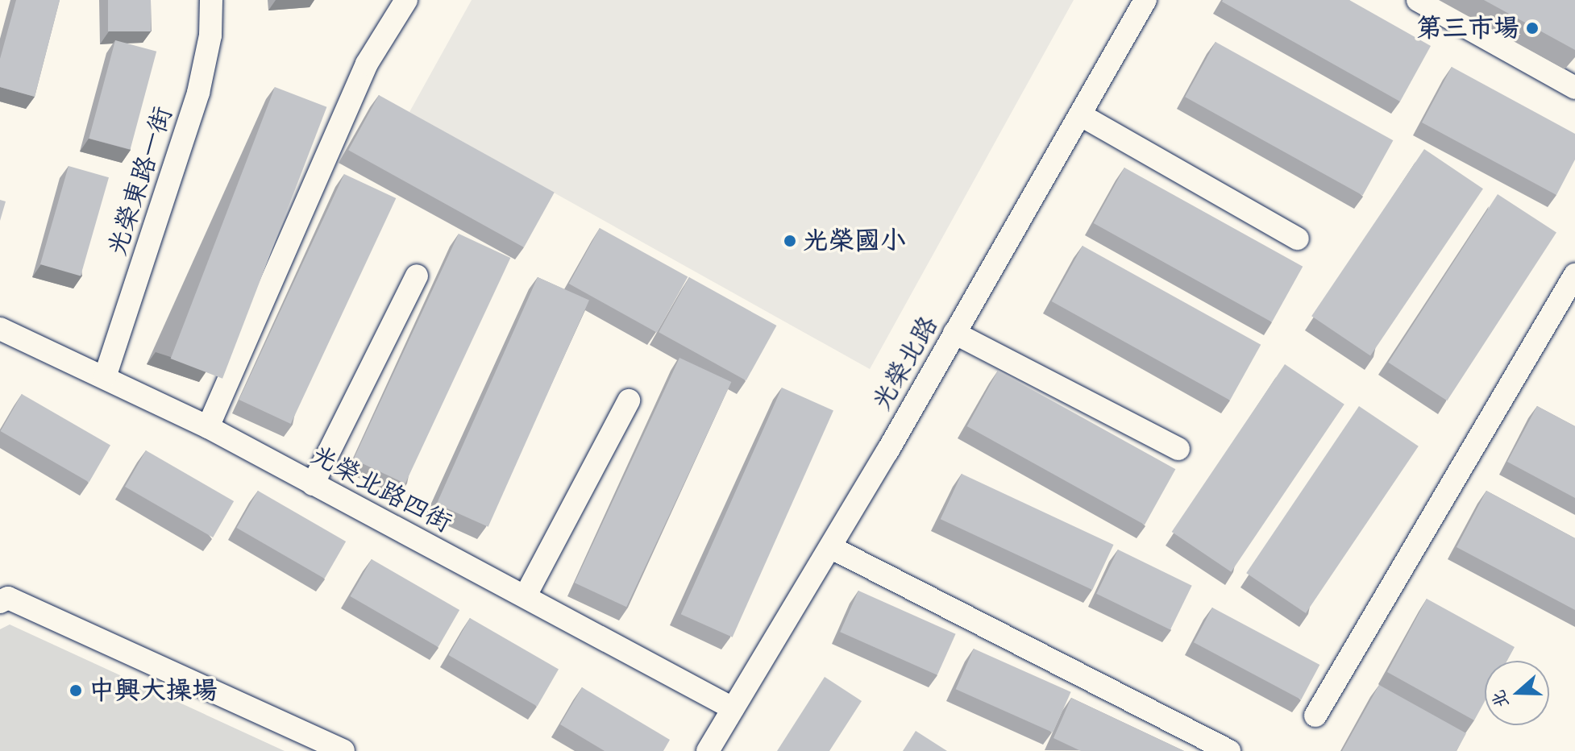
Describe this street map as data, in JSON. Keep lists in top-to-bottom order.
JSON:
{
  "streets": {
    "street": ["光榮東路一街", "光榮北路", "光榮北路四街"]
  },
  "crossings": [
    ["光榮東路一街", "光榮北路四街"],
    ["光榮北路", "光榮北路四街"]
  ],
  "places": ["第三市場", "光榮國小", "中興大操場"],
  "north": "left"
}
